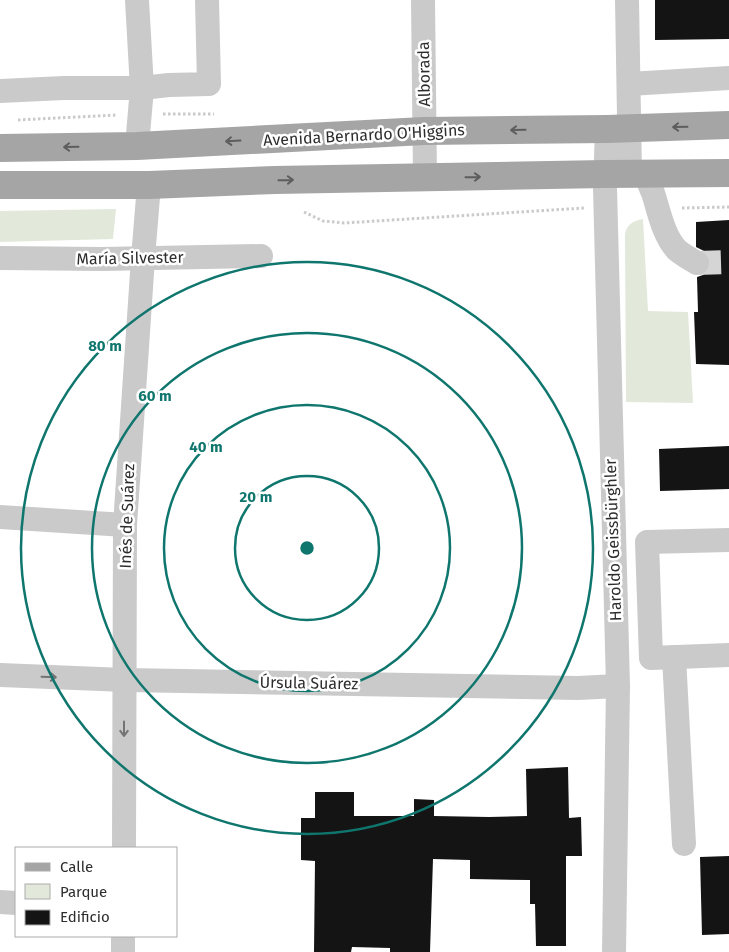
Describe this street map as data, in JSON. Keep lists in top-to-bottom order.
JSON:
{
  "streets": {
    "main road": ["Avenida Bernardo O'Higgins"],
    "street": [
      "Alborada",
      "María Silvester",
      "Inés de Suárez",
      "Haroldo Geissbürghler",
      "Úrsula Suárez"
    ]
  },
  "crossings": [
    ["Alborada", "Avenida Bernardo O'Higgins"],
    ["Avenida Bernardo O'Higgins", "Haroldo Geissbürghler"],
    ["María Silvester", "Inés de Suárez"],
    ["Inés de Suárez", "Úrsula Suárez"],
    ["Haroldo Geissbürghler", "Úrsula Suárez"]
  ],
  "legend": ["Calle", "Parque", "Edificio"],
  "rings": [
    "80 m",
    "60 m",
    "40 m",
    "20 m"
  ]
}
